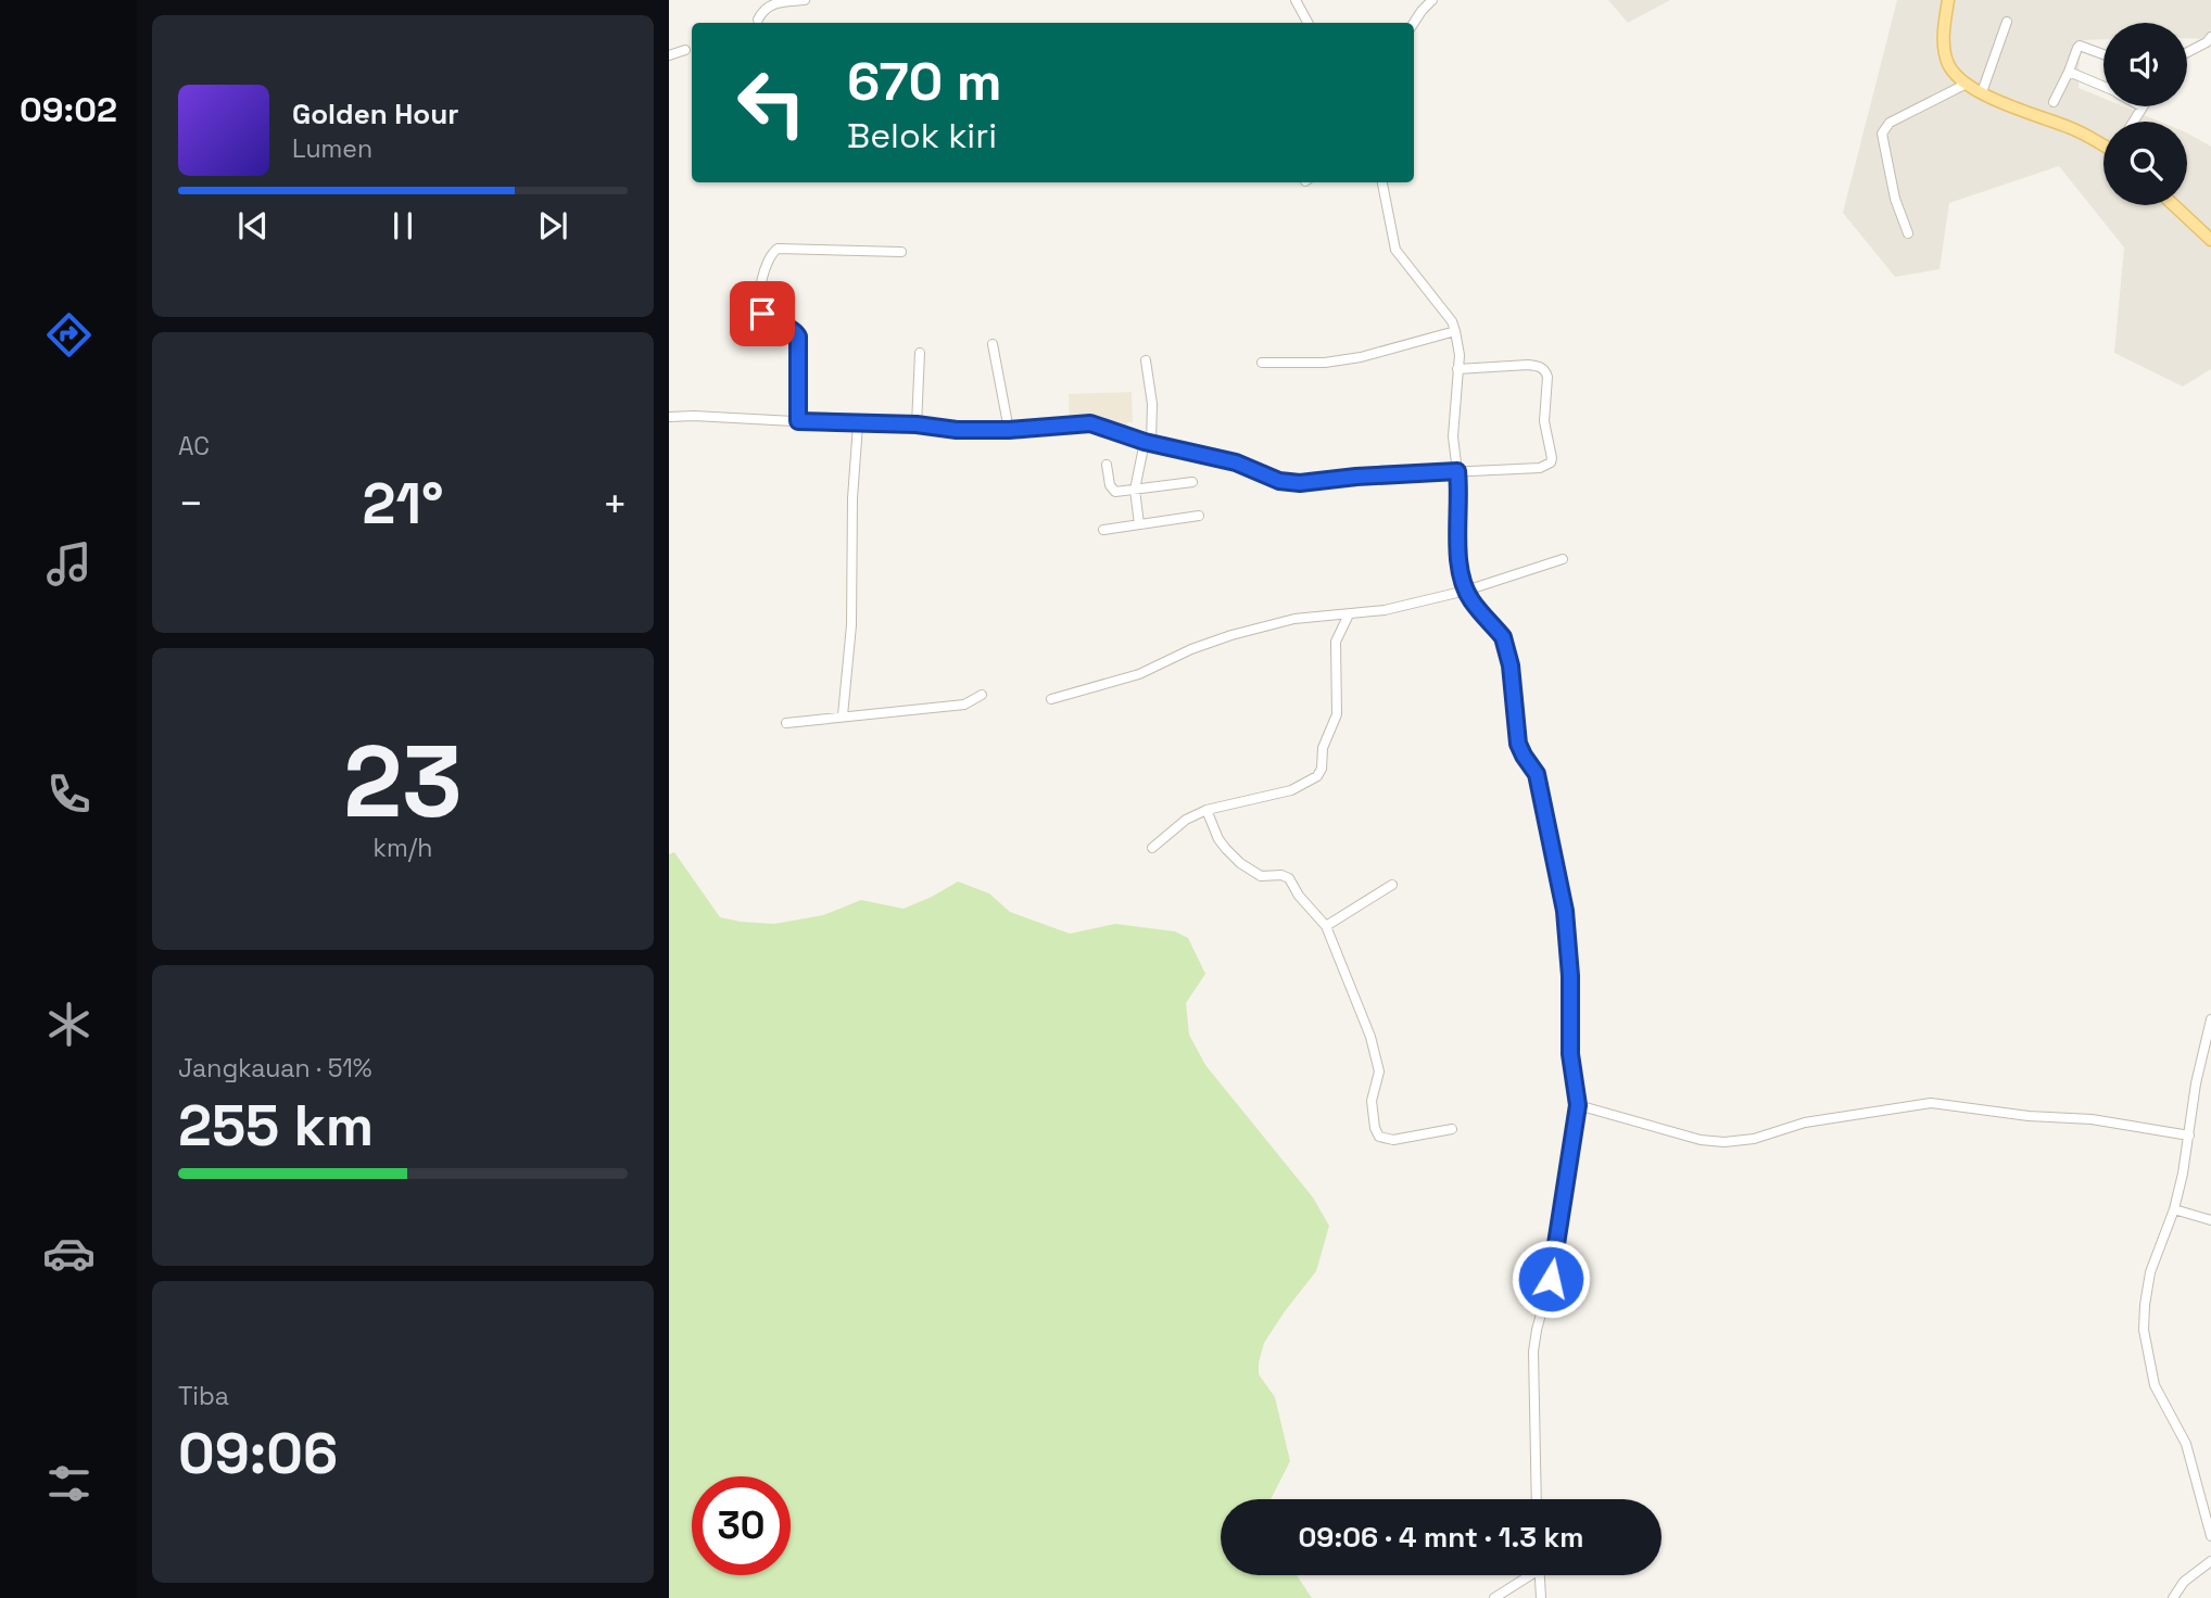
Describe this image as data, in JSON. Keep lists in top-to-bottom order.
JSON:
{
  "page": {
    "tabs": "09:02",
    "turn": ["670 m", "Belok kiri"],
    "song": ["Golden Hour", "Lumen"],
    "tile": [
      "AC",
      ["23", "km/h"],
      ["Jangkauan · 51%", "255 km"],
      ["Tiba", "09:06"]
    ],
    "heat": ["−", "21°", "+"],
    "limit": "30",
    "trip": "09:06 · 4 mnt · 1.3 km"
  }
}
